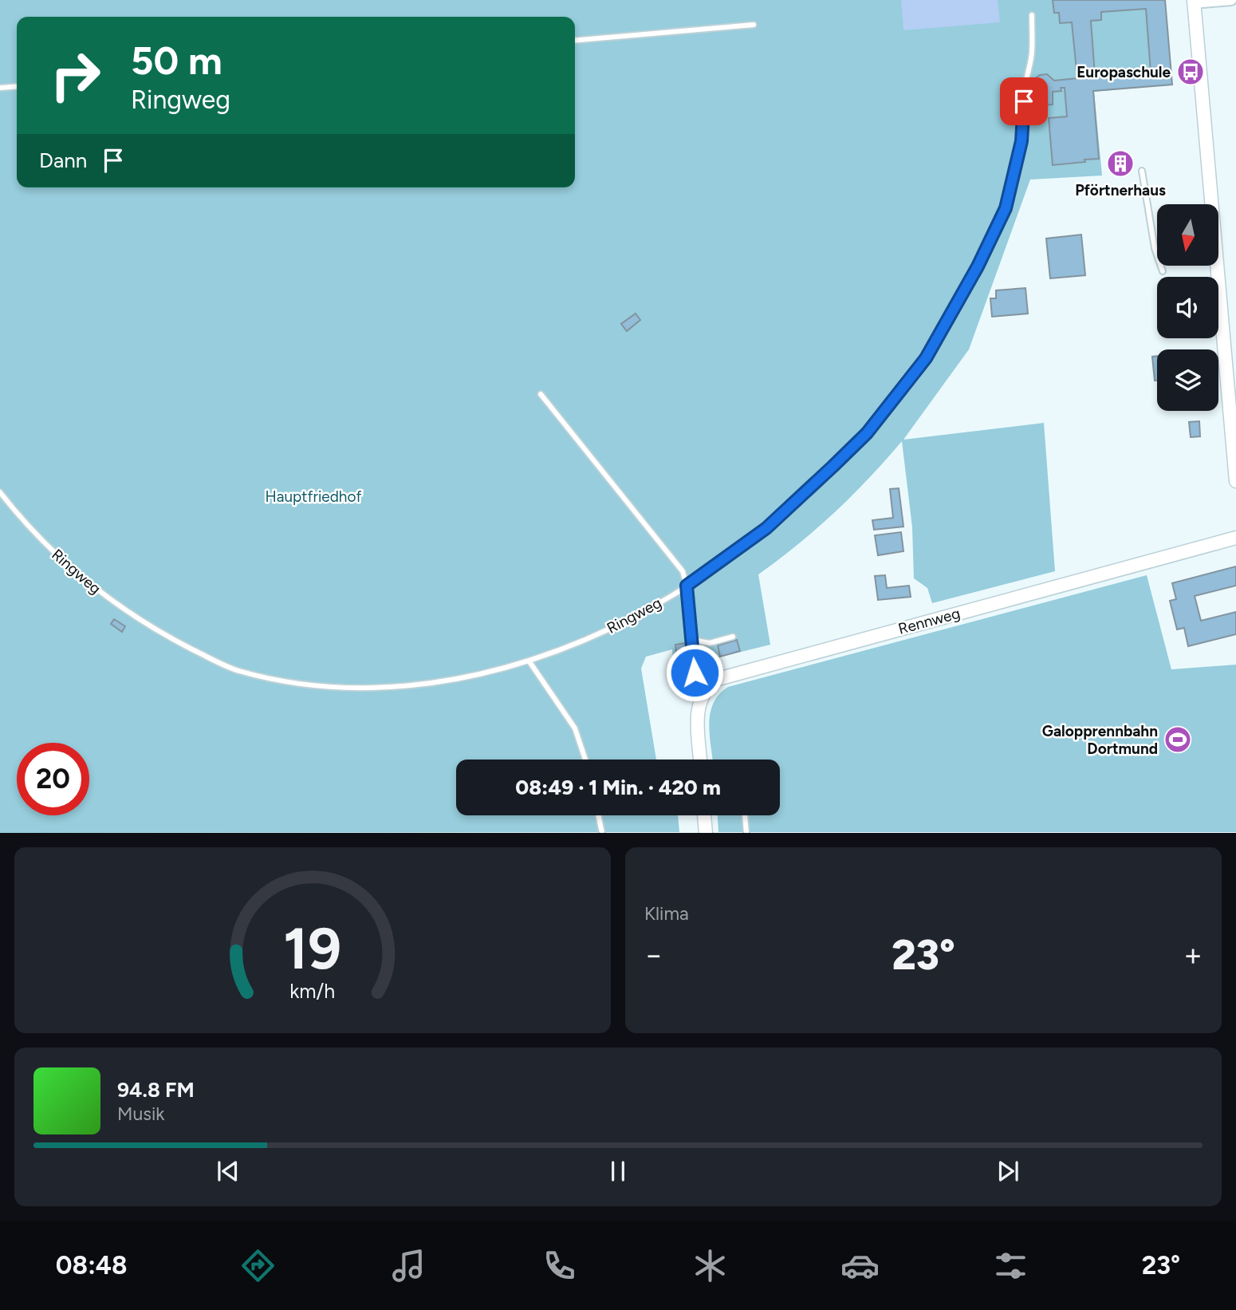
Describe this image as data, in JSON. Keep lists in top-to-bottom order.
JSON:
{
  "streets": {
    "street": ["Rennweg"],
    "lane": ["Ringweg"]
  },
  "parks": ["Hauptfriedhof"],
  "places": {
    "bus stop": ["Europaschule"],
    "building": ["Pförtnerhaus"],
    "sports": ["Galopprennbahn Dortmund"]
  },
  "north": "bottom",
  "page": {
    "turn": ["50 m", "Ringweg"],
    "then": "Dann",
    "limit": "20",
    "trip": "08:49 · 1 Min. · 420 m",
    "tile": "Klima",
    "heat": ["−", "23°", "+"],
    "song": ["94.8 FM", "Musik"],
    "tabs": ["08:48", "23°"],
    "gauge": ["19", "km/h"]
  }
}
